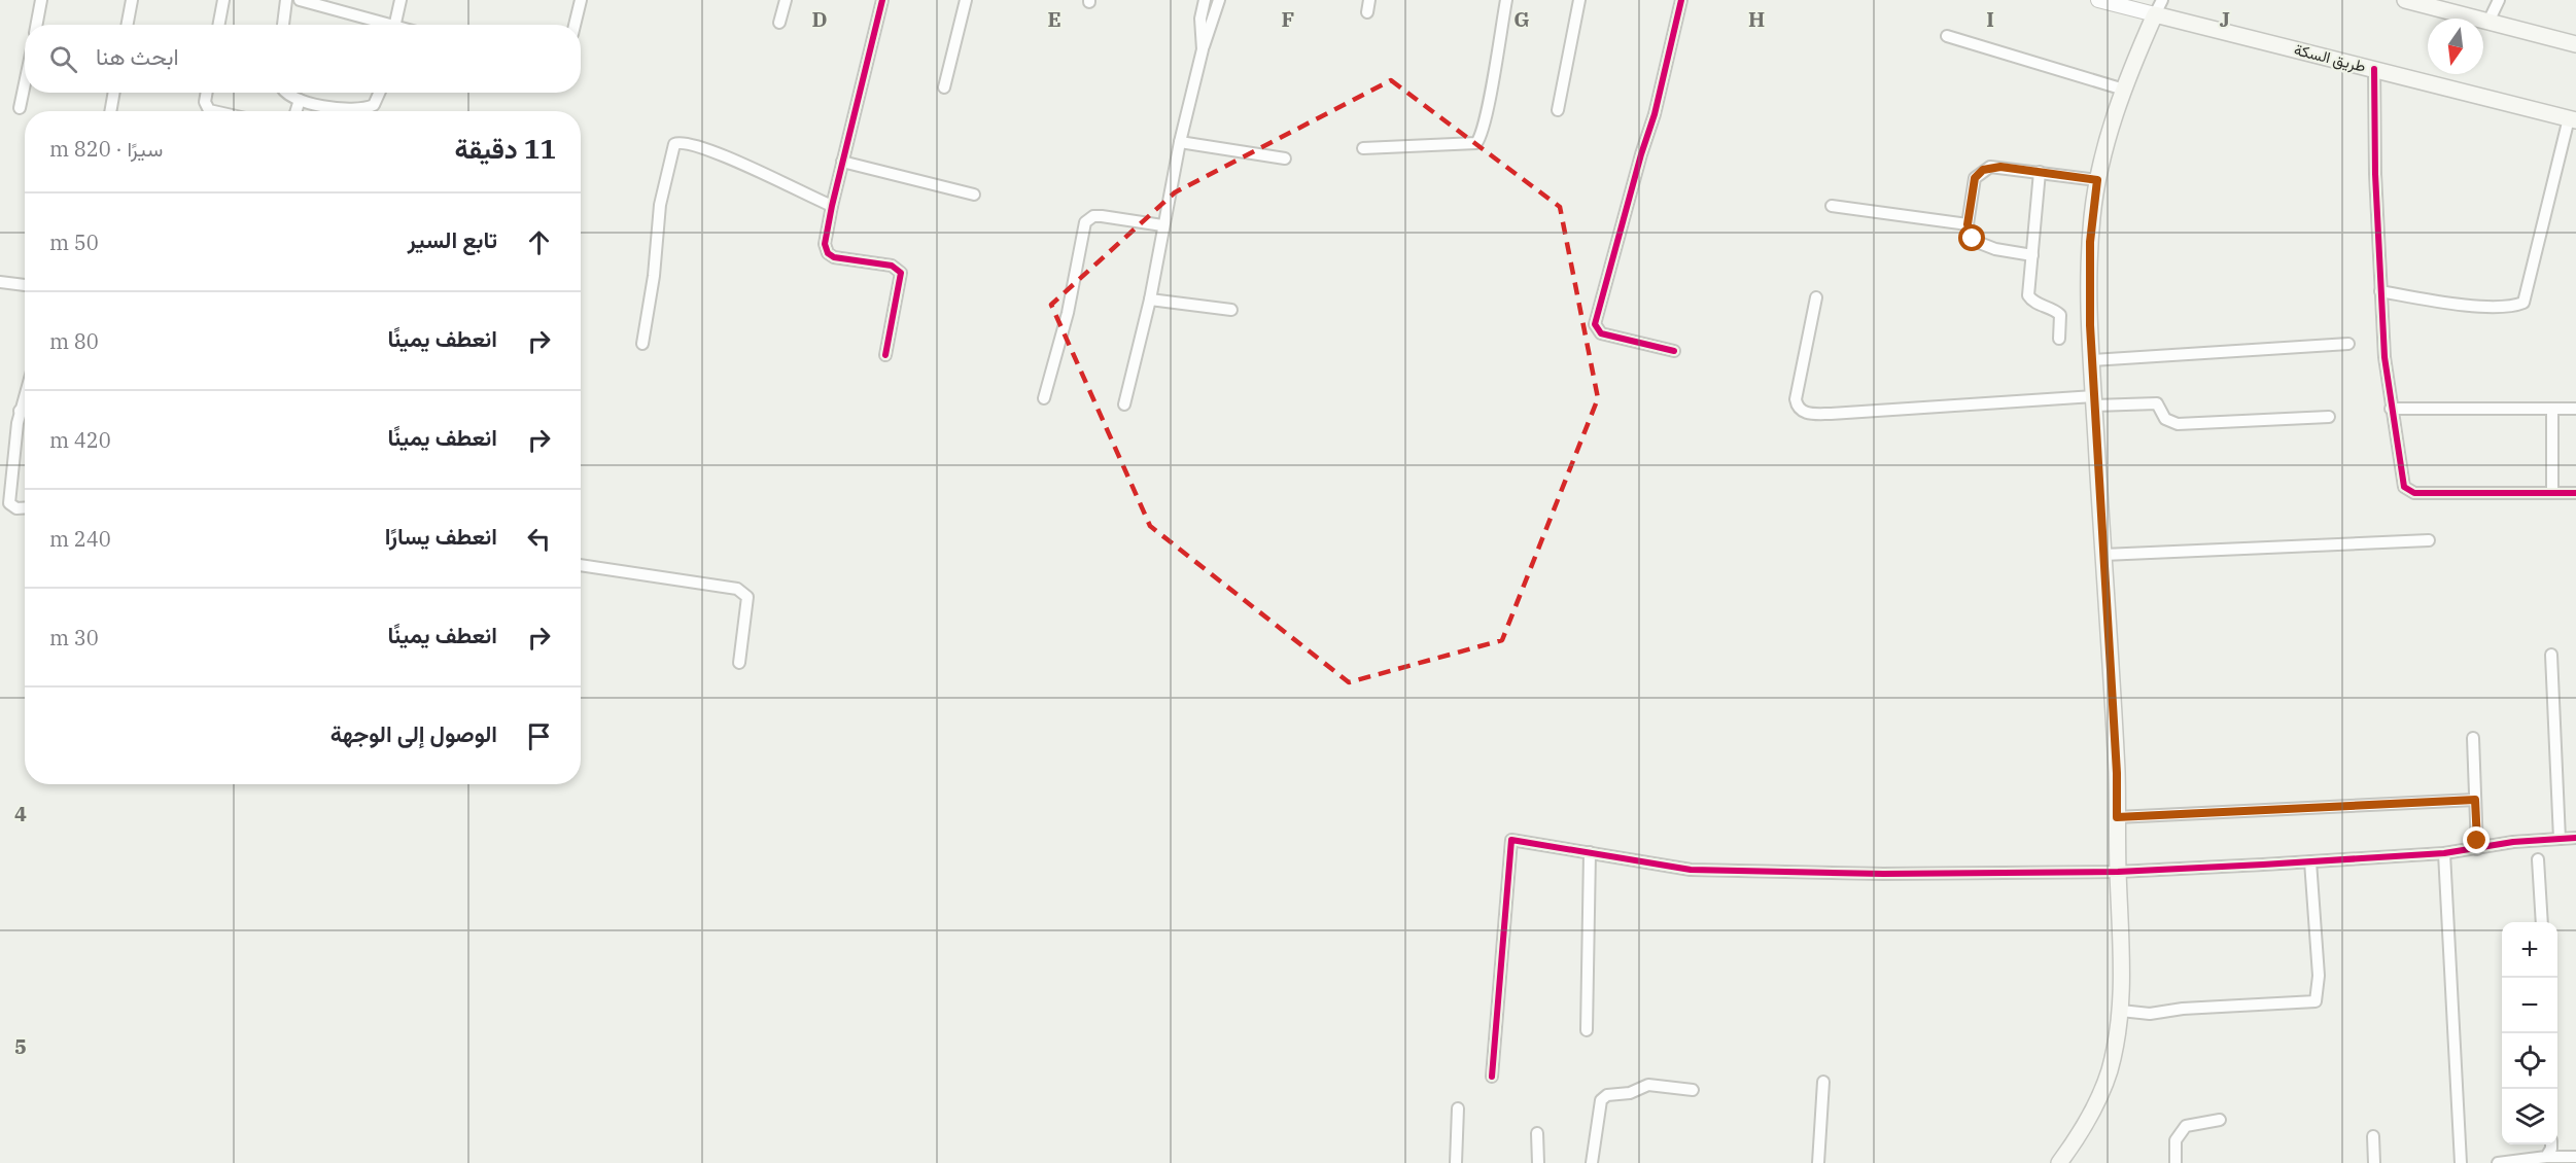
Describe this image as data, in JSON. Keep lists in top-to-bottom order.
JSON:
{
  "streets": {
    "main road": ["طريق السكة"]
  },
  "north": "bottom",
  "page": {
    "search": "ابحث هنا",
    "heading": ["11 دقيقة", "سيرًا · 820 m"],
    "list": [
      ["تابع السير", "50 m"],
      ["انعطف يمينًا", "80 m"],
      ["انعطف يمينًا", "420 m"],
      ["انعطف يسارًا", "240 m"],
      ["انعطف يمينًا", "30 m"],
      "الوصول إلى الوجهة"
    ],
    "map_buttons": ["+", "−"]
  },
  "grid": {
    "columns": [
      "D",
      "E",
      "F",
      "G",
      "H",
      "I",
      "J"
    ],
    "rows": ["4", "5"]
  }
}
